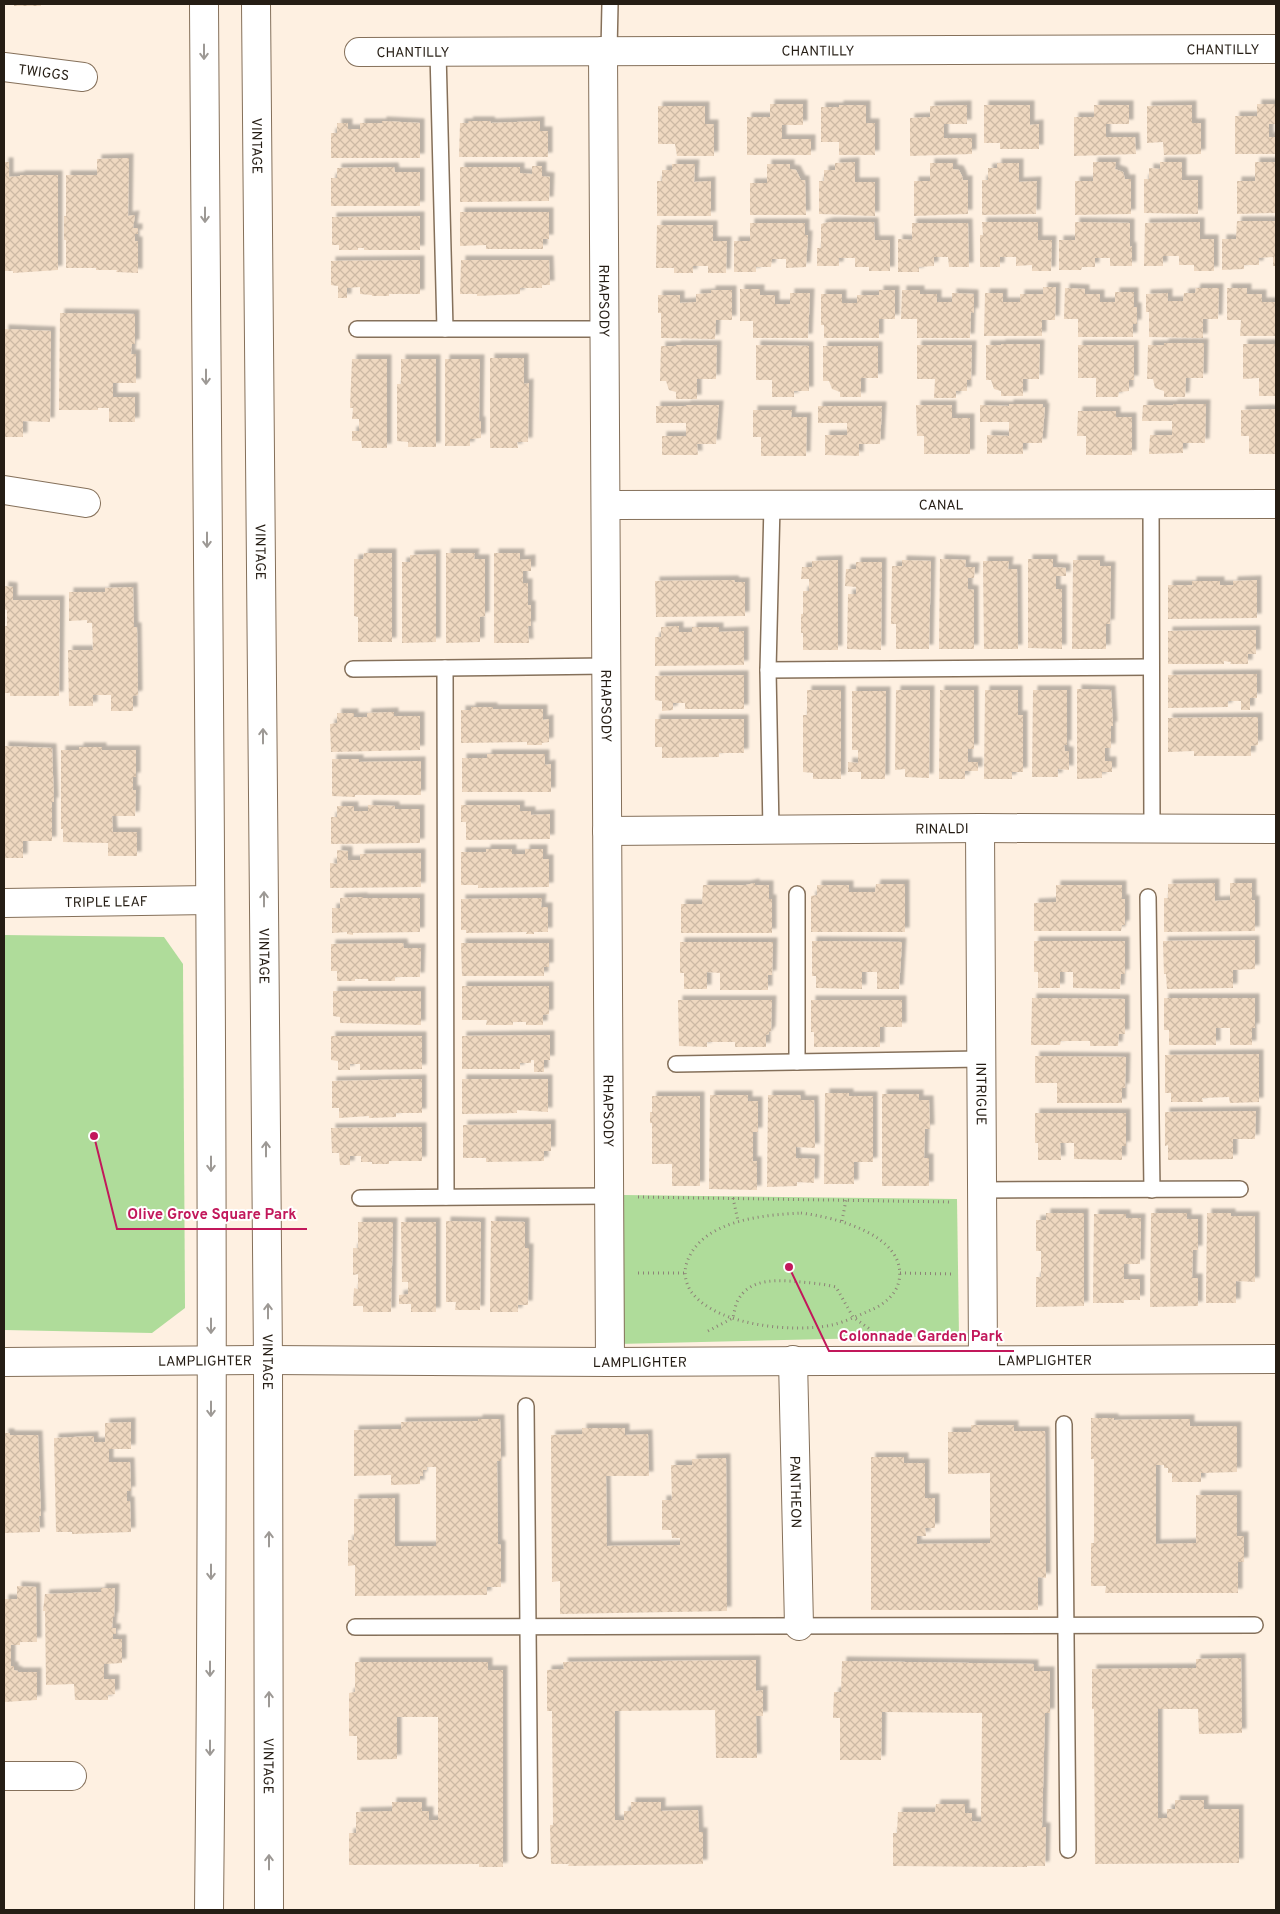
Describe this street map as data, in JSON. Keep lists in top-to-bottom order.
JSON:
{
  "streets": {
    "street": [
      "CHANTILLY",
      "TWIGGS",
      "VINTAGE",
      "RHAPSODY",
      "CANAL",
      "RINALDI",
      "TRIPLE LEAF",
      "INTRIGUE",
      "LAMPLIGHTER",
      "PANTHEON"
    ]
  },
  "crossings": [
    ["CHANTILLY", "RHAPSODY"],
    ["VINTAGE", "LAMPLIGHTER"],
    ["RHAPSODY", "CANAL"],
    ["RHAPSODY", "RINALDI"],
    ["RHAPSODY", "LAMPLIGHTER"],
    ["RINALDI", "INTRIGUE"],
    ["INTRIGUE", "LAMPLIGHTER"],
    ["LAMPLIGHTER", "PANTHEON"]
  ],
  "places": ["Olive Grove Square Park", "Colonnade Garden Park"]
}
